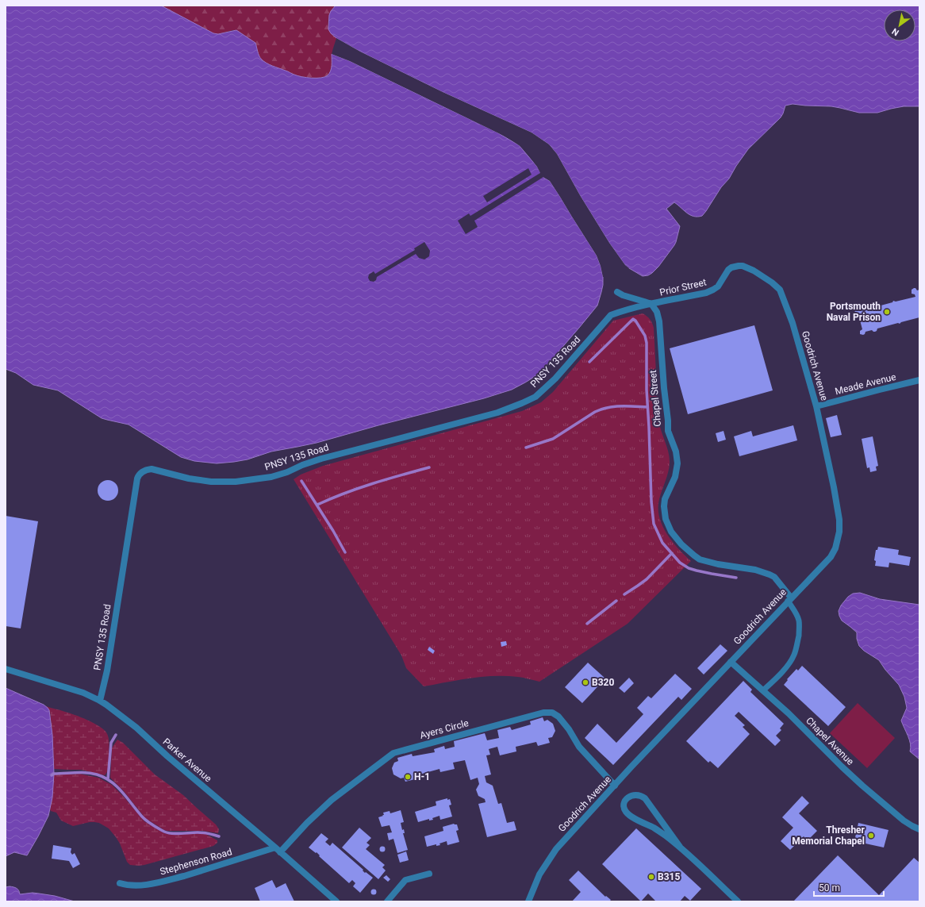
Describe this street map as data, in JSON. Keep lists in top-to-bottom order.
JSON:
{
  "streets": {
    "street": [
      "Prior Street",
      "PNSY 135 Road",
      "Goodrich Avenue",
      "Meade Avenue",
      "Chapel Street",
      "Ayers Circle",
      "Chapel Avenue",
      "Parker Avenue",
      "Stephenson Road"
    ]
  },
  "crossings": [
    ["Prior Street", "PNSY 135 Road"],
    ["Prior Street", "Goodrich Avenue"],
    ["Prior Street", "Chapel Street"],
    ["PNSY 135 Road", "Parker Avenue"],
    ["Goodrich Avenue", "Meade Avenue"],
    ["Goodrich Avenue", "Chapel Street"],
    ["Goodrich Avenue", "Ayers Circle"],
    ["Goodrich Avenue", "Chapel Avenue"],
    ["Ayers Circle", "Parker Avenue"],
    ["Ayers Circle", "Stephenson Road"],
    ["Parker Avenue", "Stephenson Road"]
  ],
  "places": [
    "Portsmouth Naval Prison",
    "B320",
    "H-1",
    "Thresher Memorial Chapel",
    "B315"
  ],
  "scale_bar": "50 m",
  "north": "bottom left"
}
